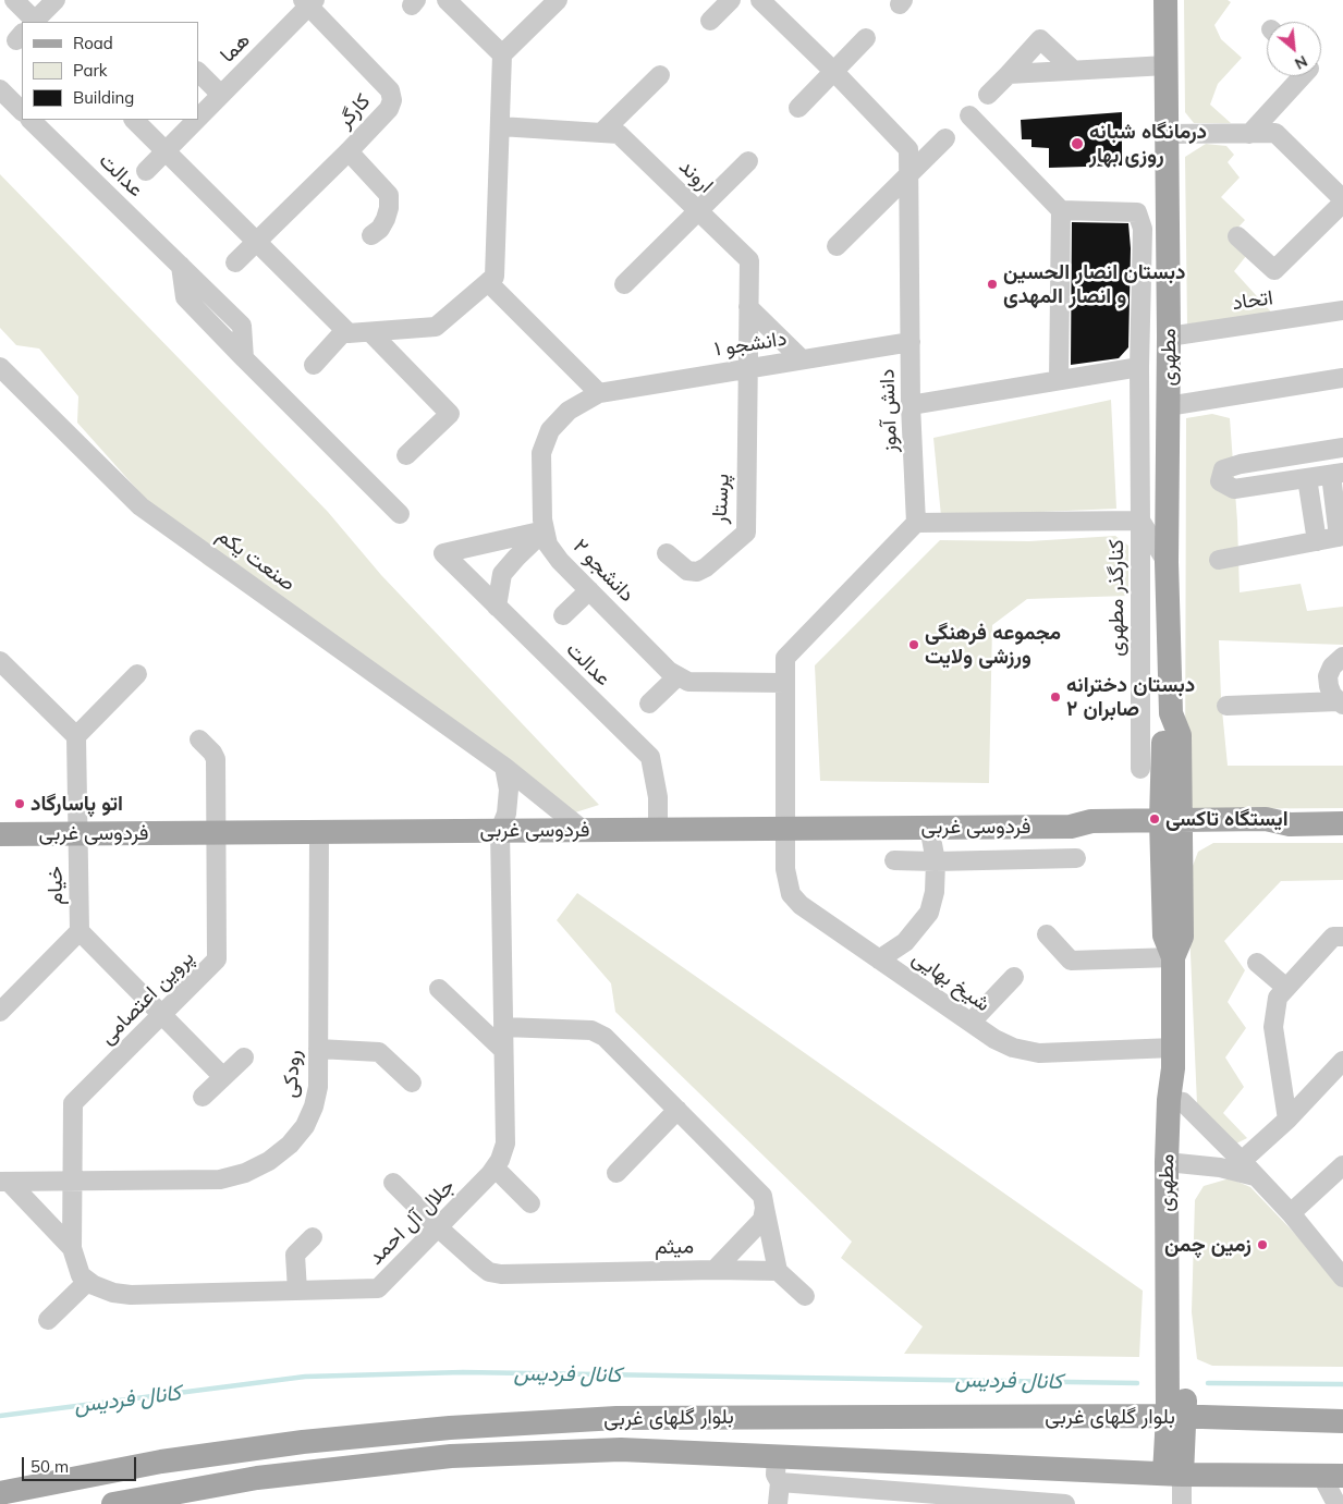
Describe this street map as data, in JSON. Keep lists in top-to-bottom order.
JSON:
{
  "streets": {
    "main road": ["مطهری", "فردوسی غربی", "بلوار گلهای غربی"],
    "street": [
      "هما",
      "کارگر",
      "عدالت",
      "اروند",
      "اتحاد",
      "دانشجو ۱",
      "دانش آموز",
      "پرستار",
      "صنعت یکم",
      "دانشجو ۲",
      "کنارگذر مطهری",
      "خیام",
      "شیخ بهایی",
      "پروین اعتصامی",
      "رودکی",
      "جلال آل احمد",
      "میثم"
    ]
  },
  "crossings": [
    ["هما", "کارگر"],
    ["عدالت", "دانشجو ۲"],
    ["عدالت", "فردوسی غربی"],
    ["اروند", "دانشجو ۱"],
    ["اروند", "پرستار"],
    ["اتحاد", "مطهری"],
    ["دانشجو ۱", "دانش آموز"],
    ["دانشجو ۱", "پرستار"],
    ["دانشجو ۱", "دانشجو ۲"],
    ["مطهری", "فردوسی غربی"],
    ["مطهری", "شیخ بهایی"],
    ["مطهری", "بلوار گلهای غربی"],
    ["دانش آموز", "کنارگذر مطهری"],
    ["صنعت یکم", "فردوسی غربی"],
    ["فردوسی غربی", "خیام"],
    ["فردوسی غربی", "شیخ بهایی"],
    ["فردوسی غربی", "پروین اعتصامی"],
    ["فردوسی غربی", "رودکی"],
    ["فردوسی غربی", "جلال آل احمد"],
    ["پروین اعتصامی", "رودکی"],
    ["جلال آل احمد", "میثم"]
  ],
  "water": ["کانال فردیس"],
  "places": [
    "درمانگاه شبانه روزی بهار",
    "دبستان انصار الحسین و انصار المهدی",
    "مجموعه فرهنگی ورزشی ولایت",
    "دبستان دخترانه صابران ۲",
    "اتو پاسارگاد",
    "ایستگاه تاکسی",
    "زمین چمن"
  ],
  "legend": ["Road", "Park", "Building"],
  "scale_bar": "50 m",
  "north": "bottom right"
}
